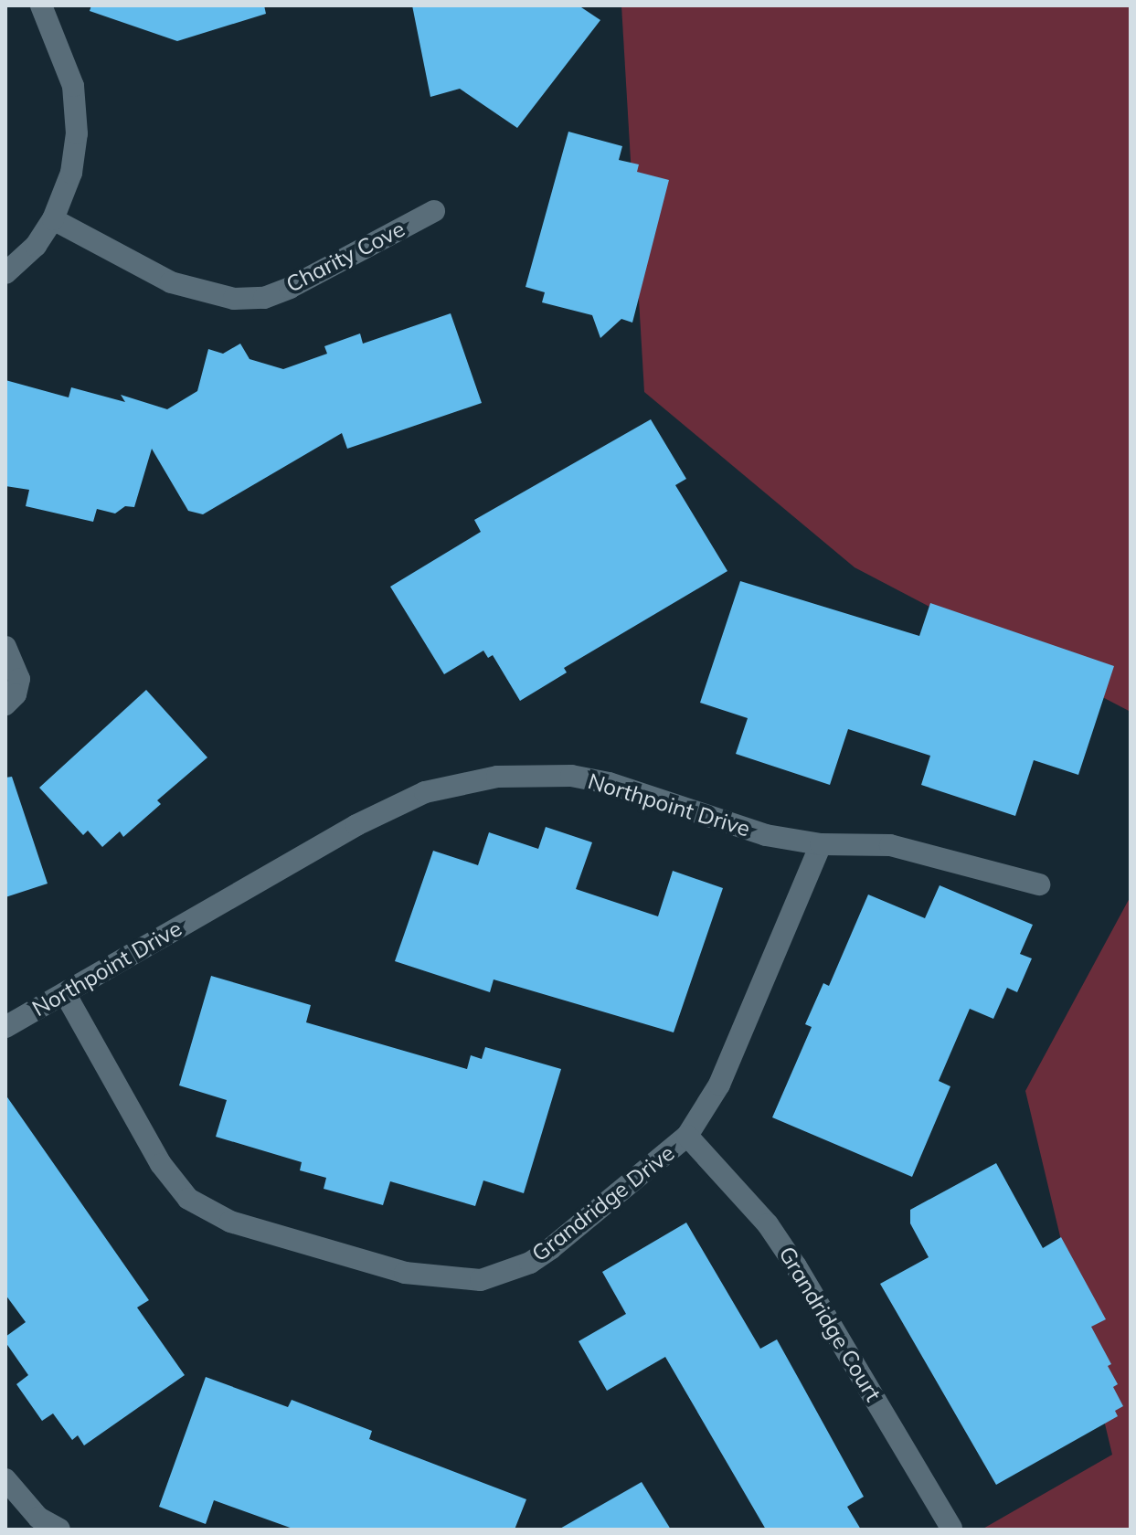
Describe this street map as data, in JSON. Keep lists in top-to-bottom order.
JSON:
{
  "streets": {
    "street": [
      "Charity Cove",
      "Northpoint Drive",
      "Grandridge Drive",
      "Grandridge Court"
    ]
  },
  "crossings": [
    ["Northpoint Drive", "Grandridge Drive"],
    ["Grandridge Drive", "Grandridge Court"]
  ]
}
